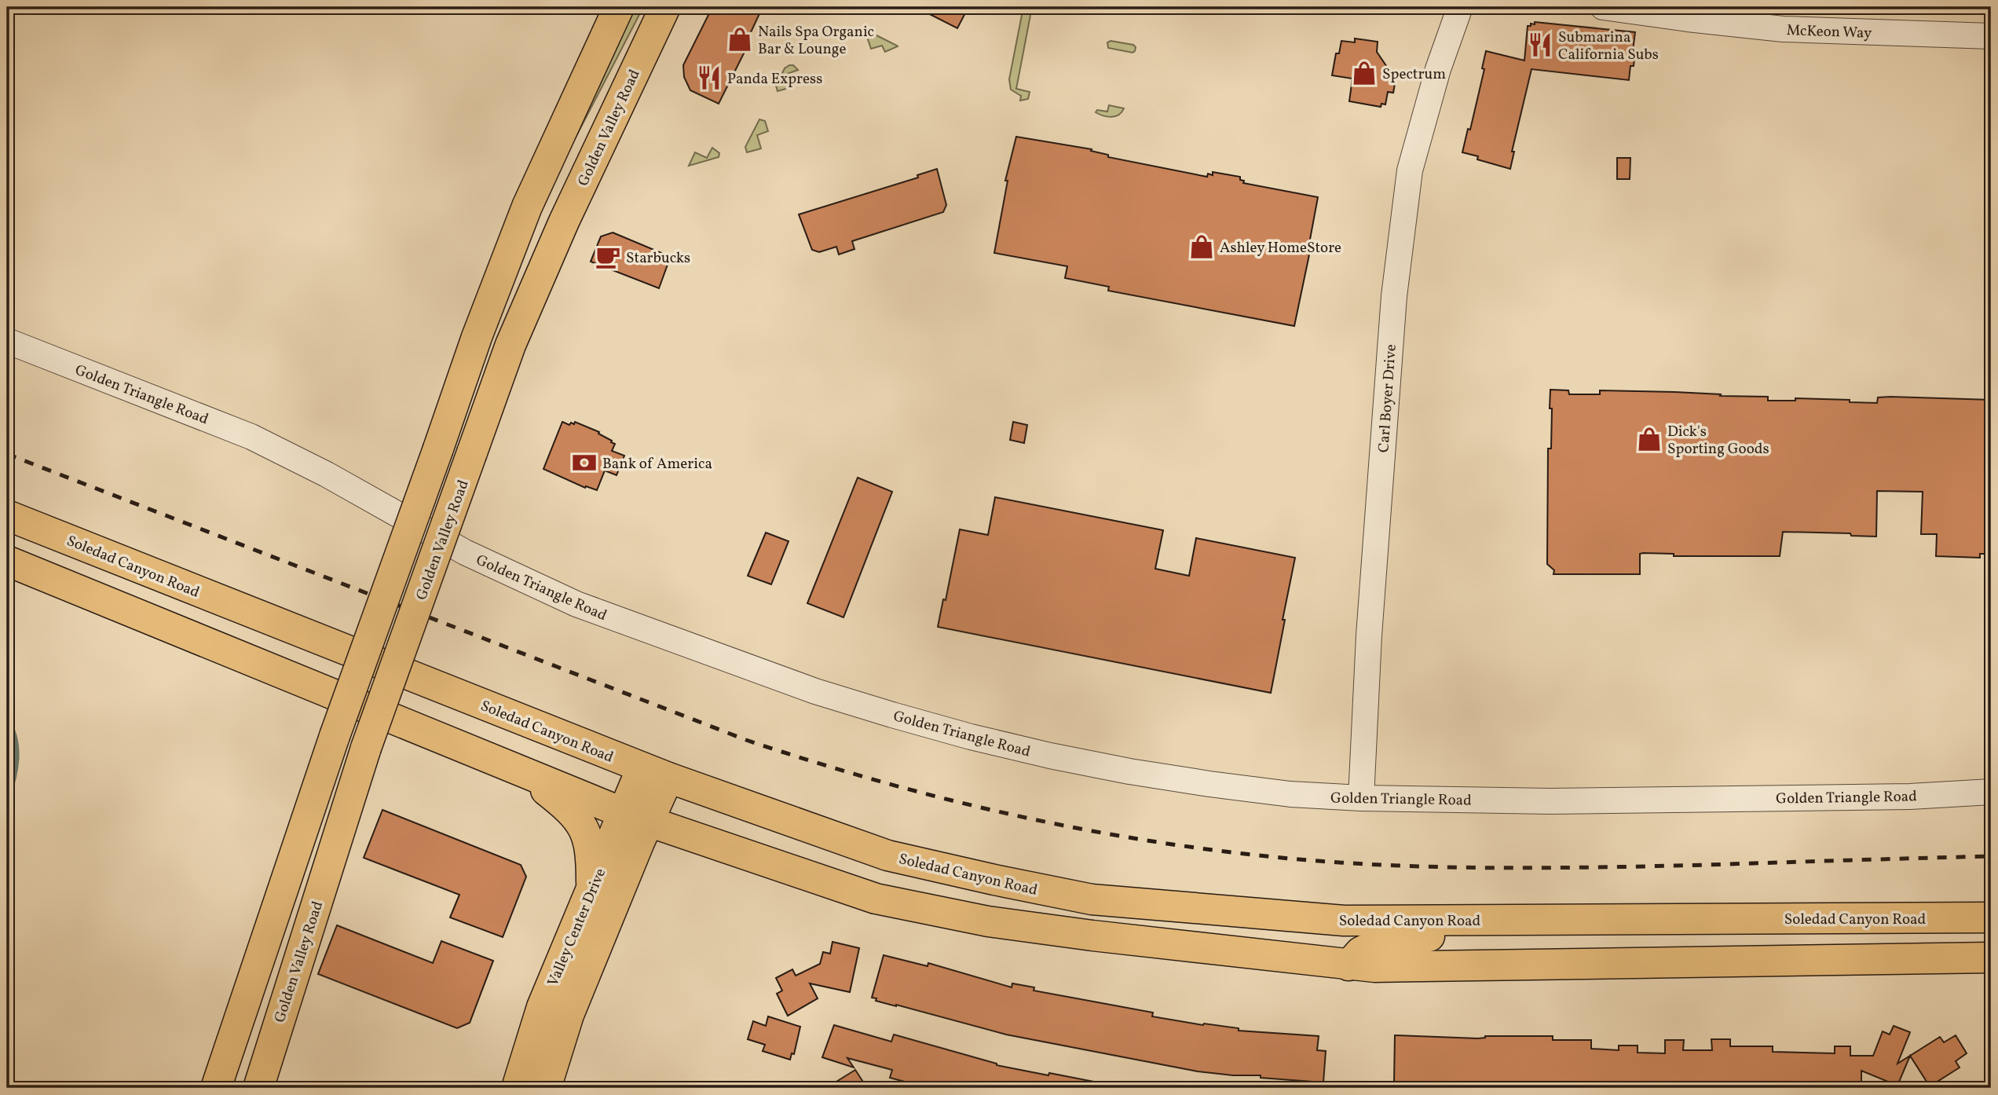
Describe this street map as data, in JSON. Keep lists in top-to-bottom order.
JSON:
{
  "streets": {
    "main road": ["Golden Valley Road", "Soledad Canyon Road", "Valley Center Drive"],
    "street": ["McKeon Way", "Golden Triangle Road", "Carl Boyer Drive"]
  },
  "crossings": [
    ["Golden Triangle Road", "Carl Boyer Drive"],
    ["Soledad Canyon Road", "Valley Center Drive"]
  ],
  "places": {
    "shop": [
      "Nails Spa Organic Bar & Lounge",
      "Spectrum",
      "Ashley HomeStore",
      "Dick's Sporting Goods"
    ],
    "restaurant": ["Submarina California Subs", "Panda Express"],
    "cafe": ["Starbucks"],
    "bank": ["Bank of America"]
  }
}
